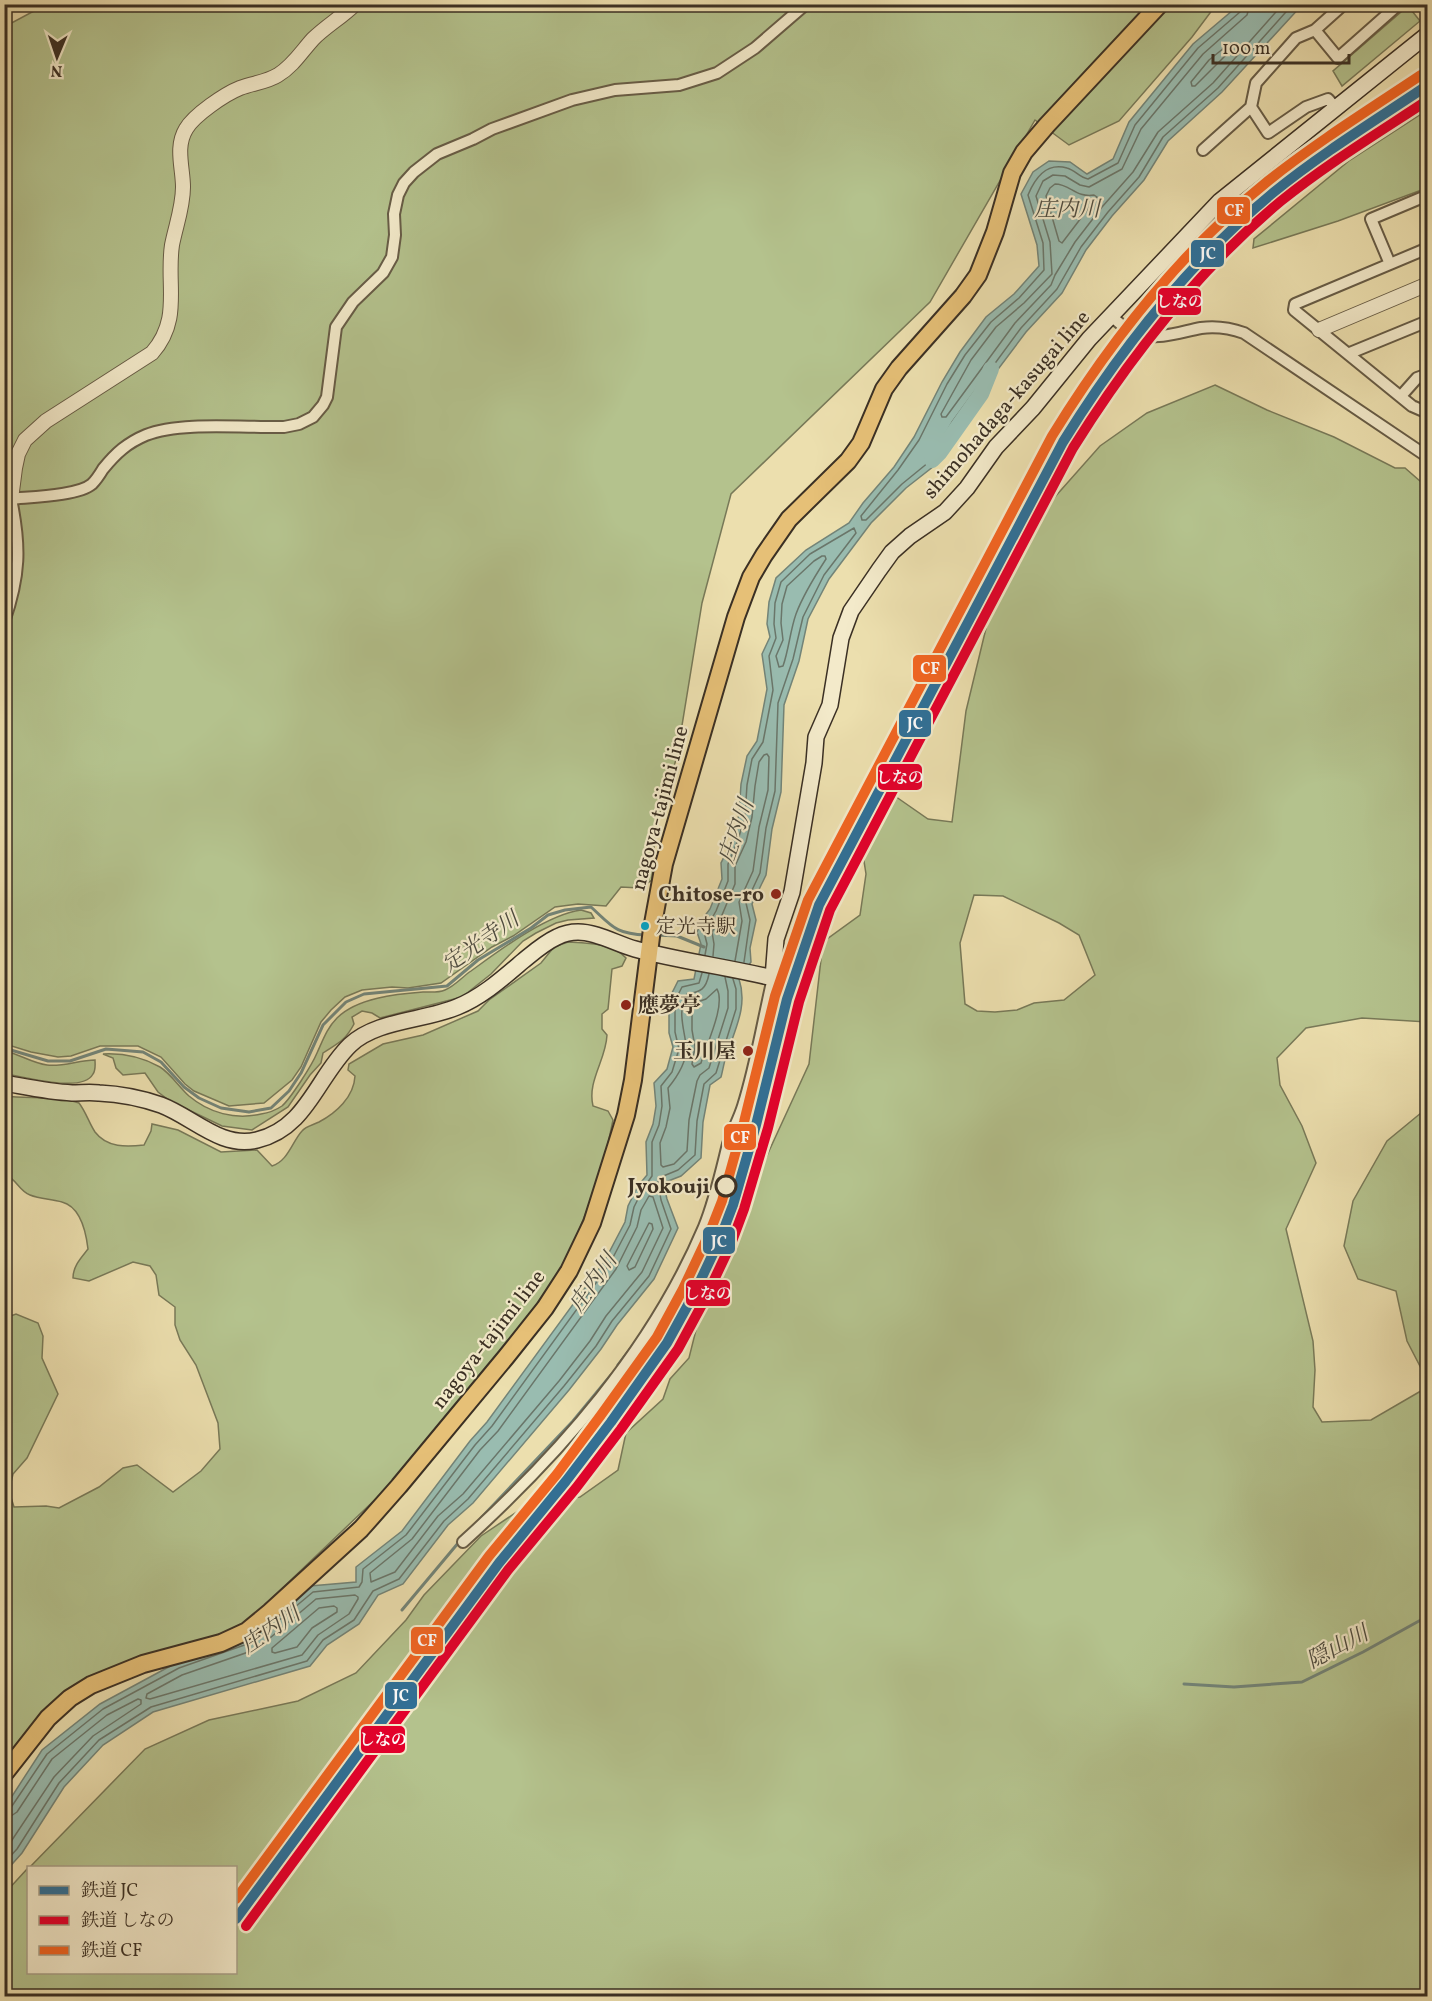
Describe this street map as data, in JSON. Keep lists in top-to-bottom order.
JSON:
{
  "streets": {
    "main road": ["shimohadaga-kasugai line", "nagoya-tajimi line"]
  },
  "water": ["庄内川", "定光寺川", "隠山川"],
  "places": [
    "Chitose-ro",
    "定光寺駅",
    "應夢亭",
    "玉川屋",
    "Jyokouji"
  ],
  "lines": ["rail line CF", "rail line JC", "rail line しなの"],
  "legend": ["鉄道 JC", "鉄道 しなの", "鉄道 CF"],
  "scale_bar": "100 m",
  "north": "bottom"
}
